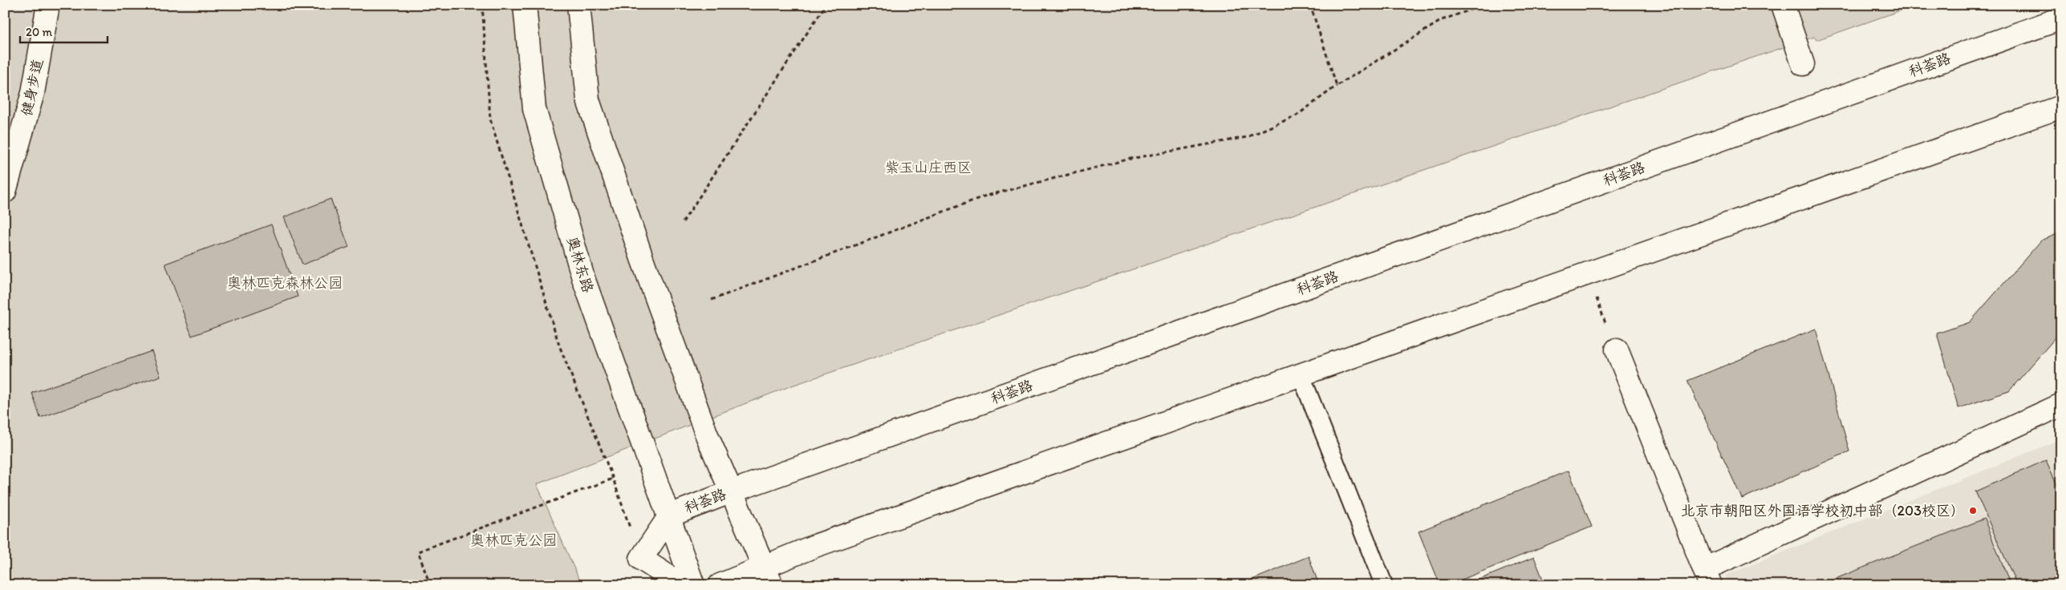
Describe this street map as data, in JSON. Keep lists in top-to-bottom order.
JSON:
{
  "streets": {
    "main road": ["科荟路", "健身步道", "奥林东路"]
  },
  "crossings": [
    ["科荟路", "奥林东路"]
  ],
  "parks": ["紫玉山庄西区", "奥林匹克森林公园", "奥林匹克公园"],
  "places": ["北京市朝阳区外国语学校初中部（203校区）"],
  "scale_bar": "20 m"
}
